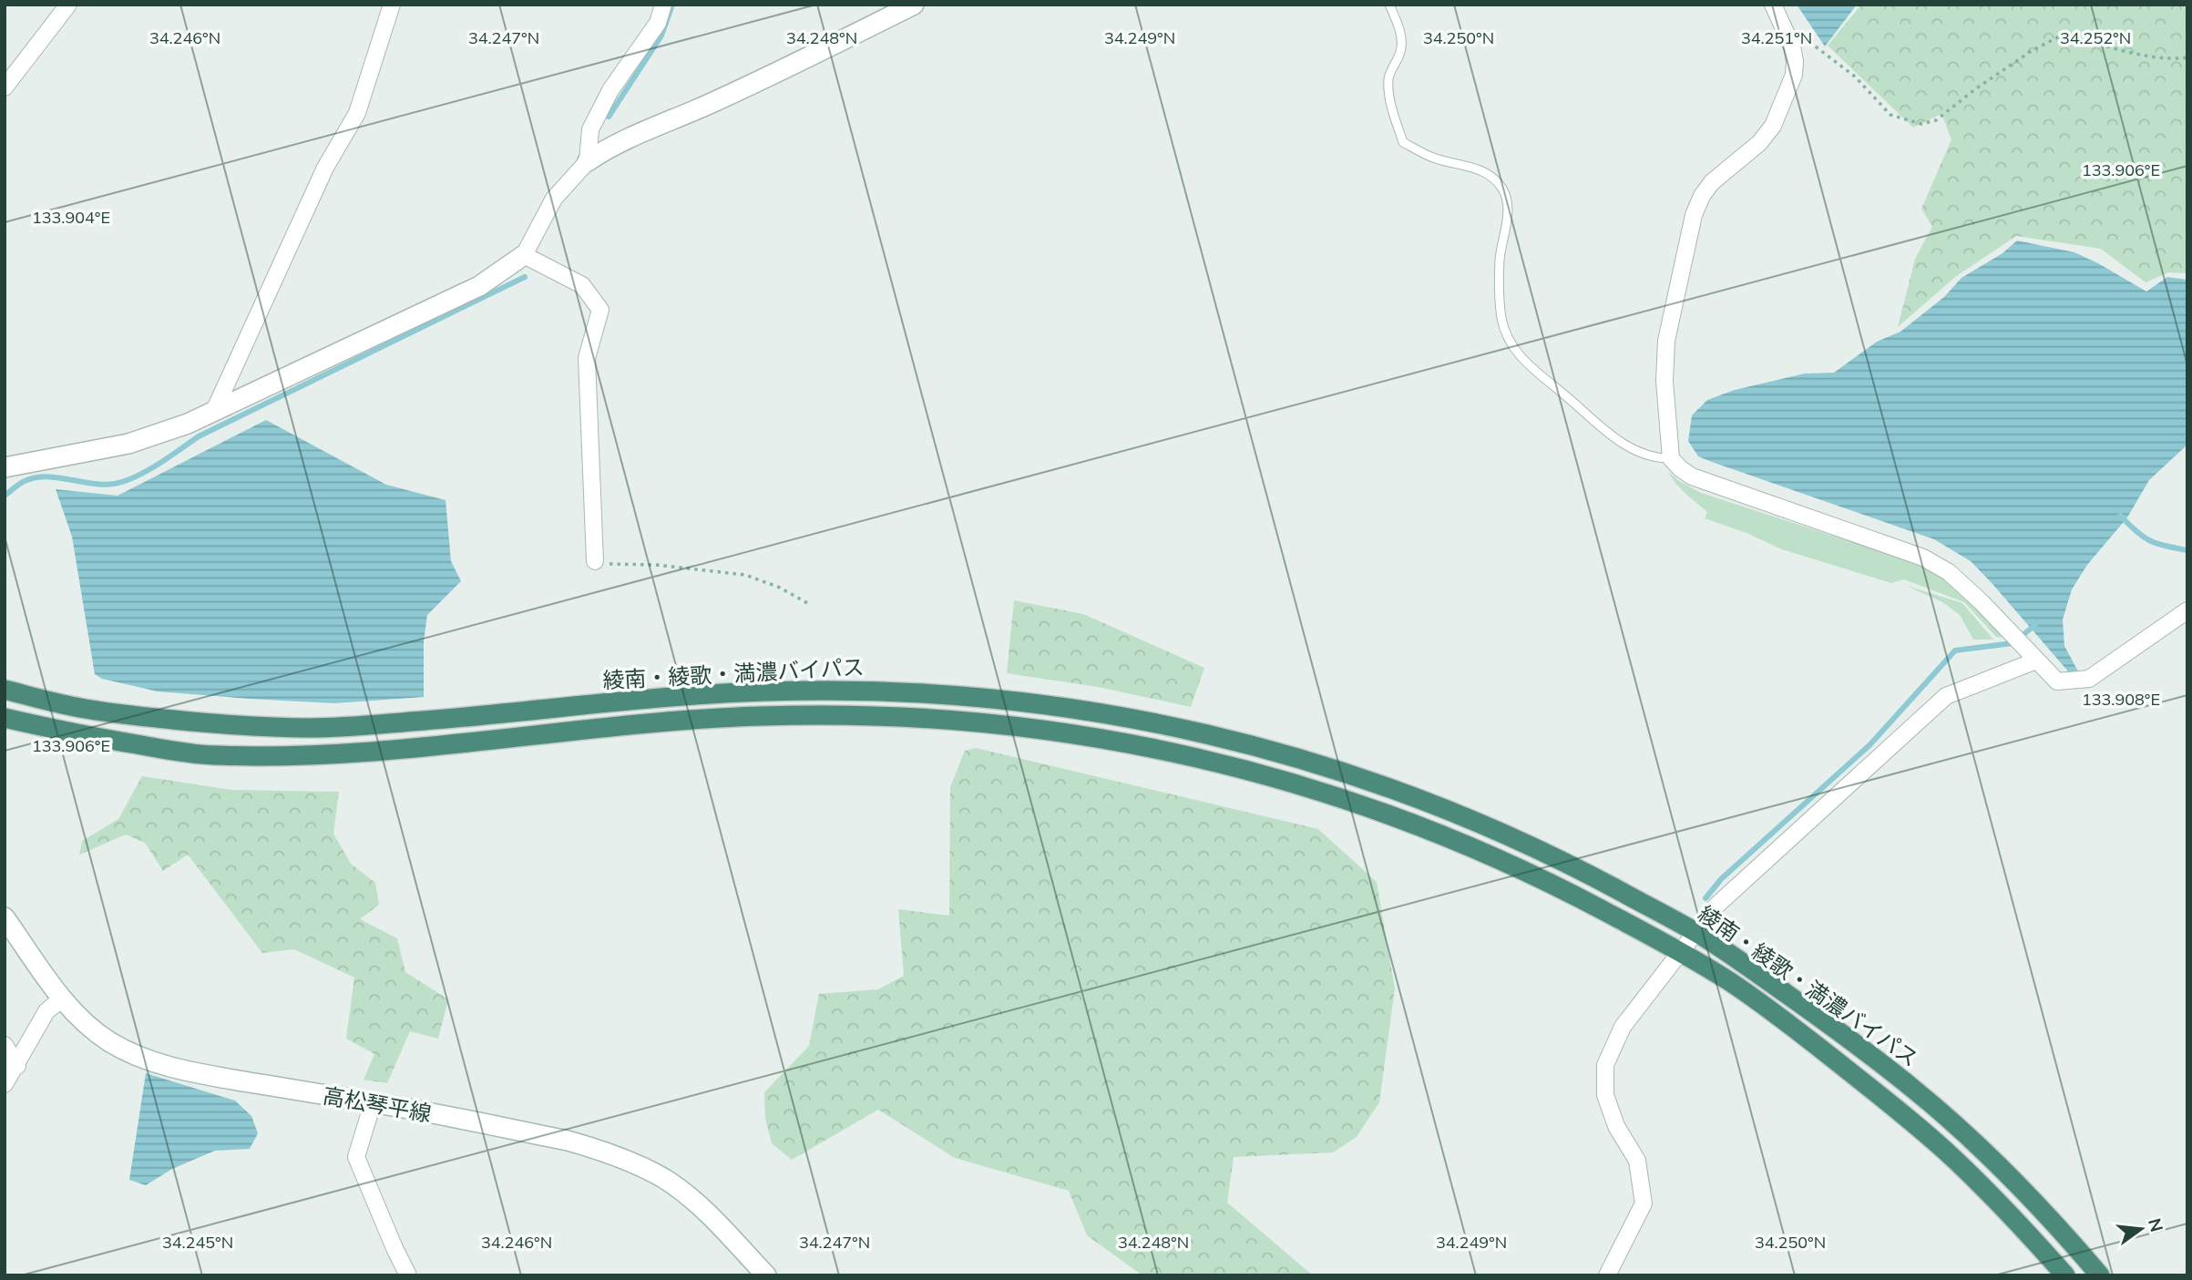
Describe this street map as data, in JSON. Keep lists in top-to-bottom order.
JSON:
{
  "streets": {
    "highway": ["綾南・綾歌・満濃バイパス"],
    "street": ["高松琴平線"]
  },
  "north": "right",
  "coordinates": [
    "34.246°N",
    "34.247°N",
    "34.248°N",
    "34.249°N",
    "34.250°N",
    "34.251°N",
    "34.252°N",
    "133.906°E",
    "133.904°E",
    "133.908°E",
    "34.245°N"
  ]
}
